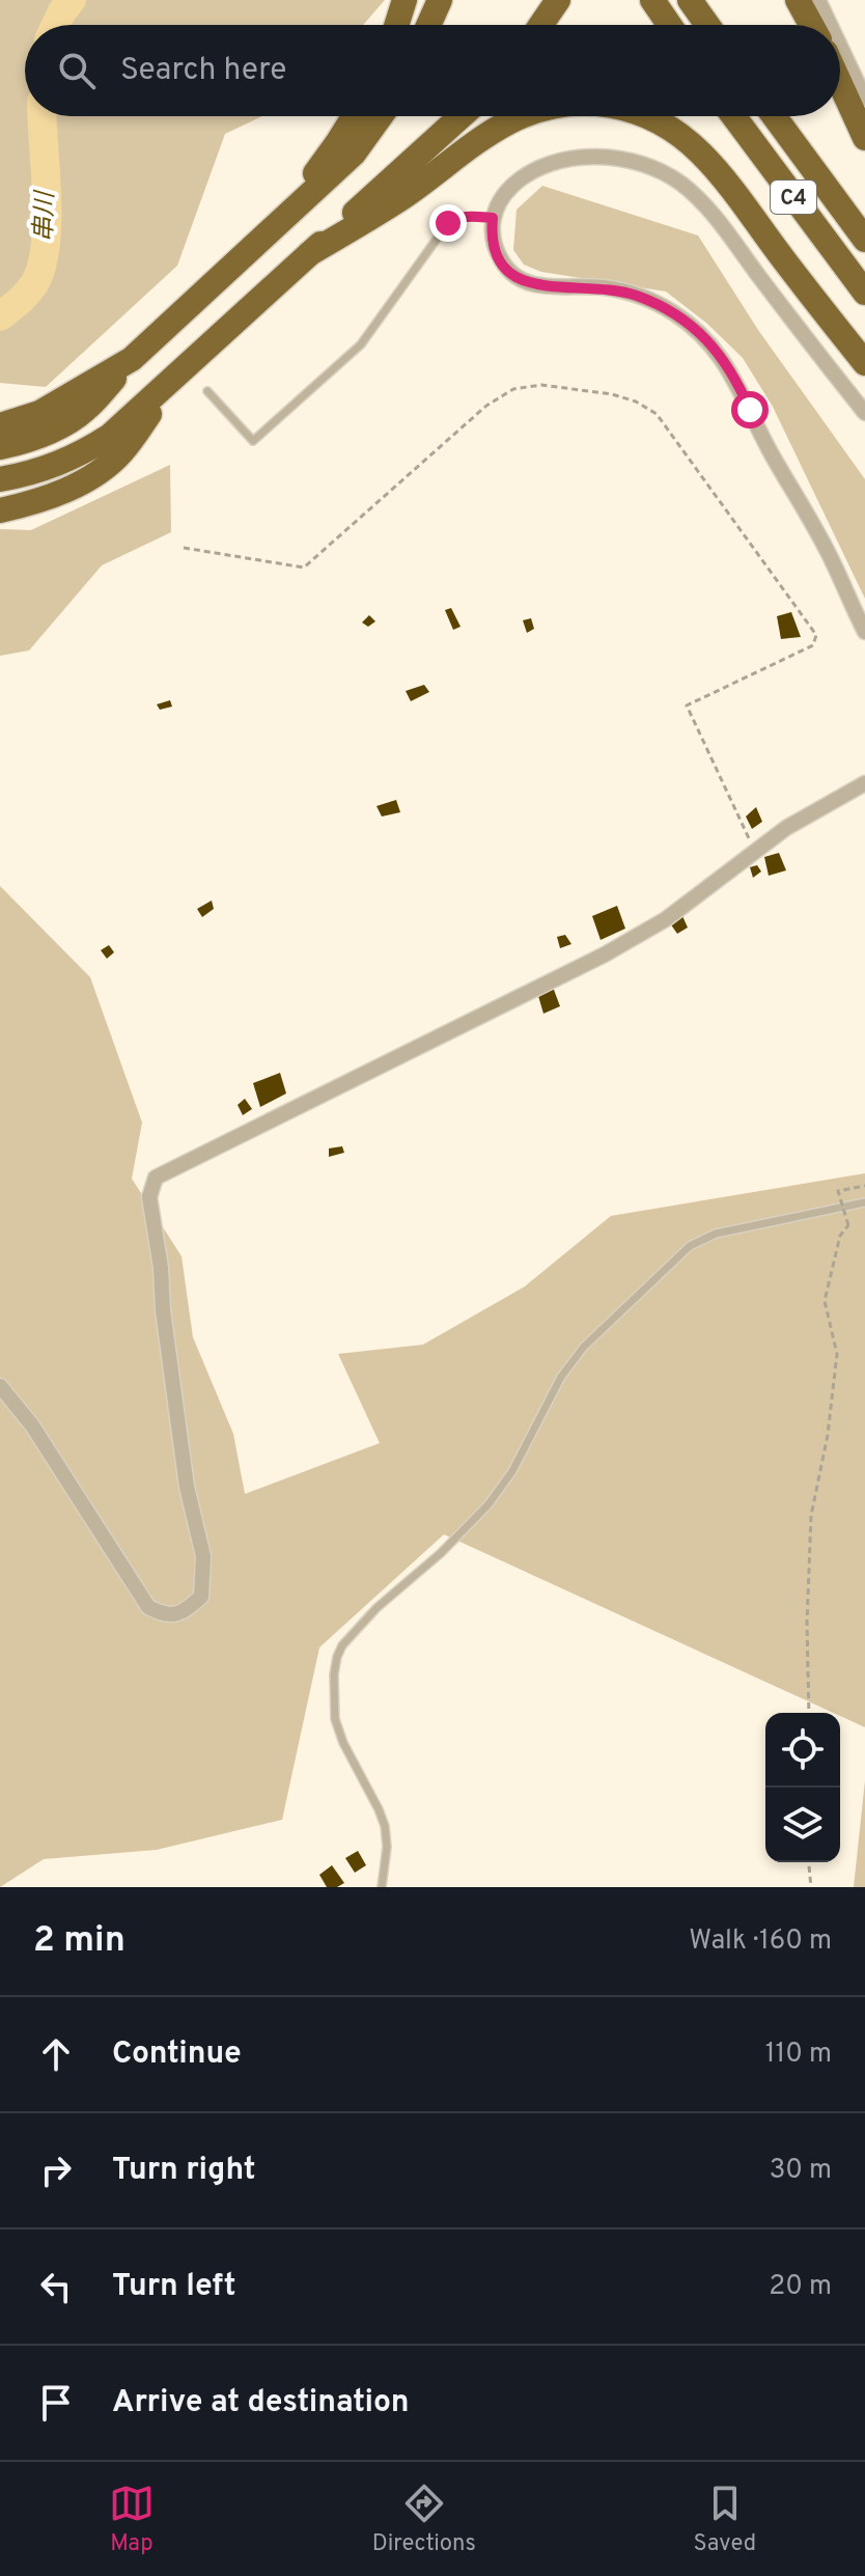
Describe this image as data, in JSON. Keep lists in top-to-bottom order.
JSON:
{
  "streets": {
    "highway": ["C4"]
  },
  "water": ["串川"],
  "page": {
    "search": "Search here",
    "heading": ["2 min", "Walk · 160 m"],
    "list": [
      ["Continue", "110 m"],
      ["Turn right", "30 m"],
      ["Turn left", "20 m"],
      "Arrive at destination"
    ],
    "nav": ["Map", "Directions", "Saved"]
  }
}
